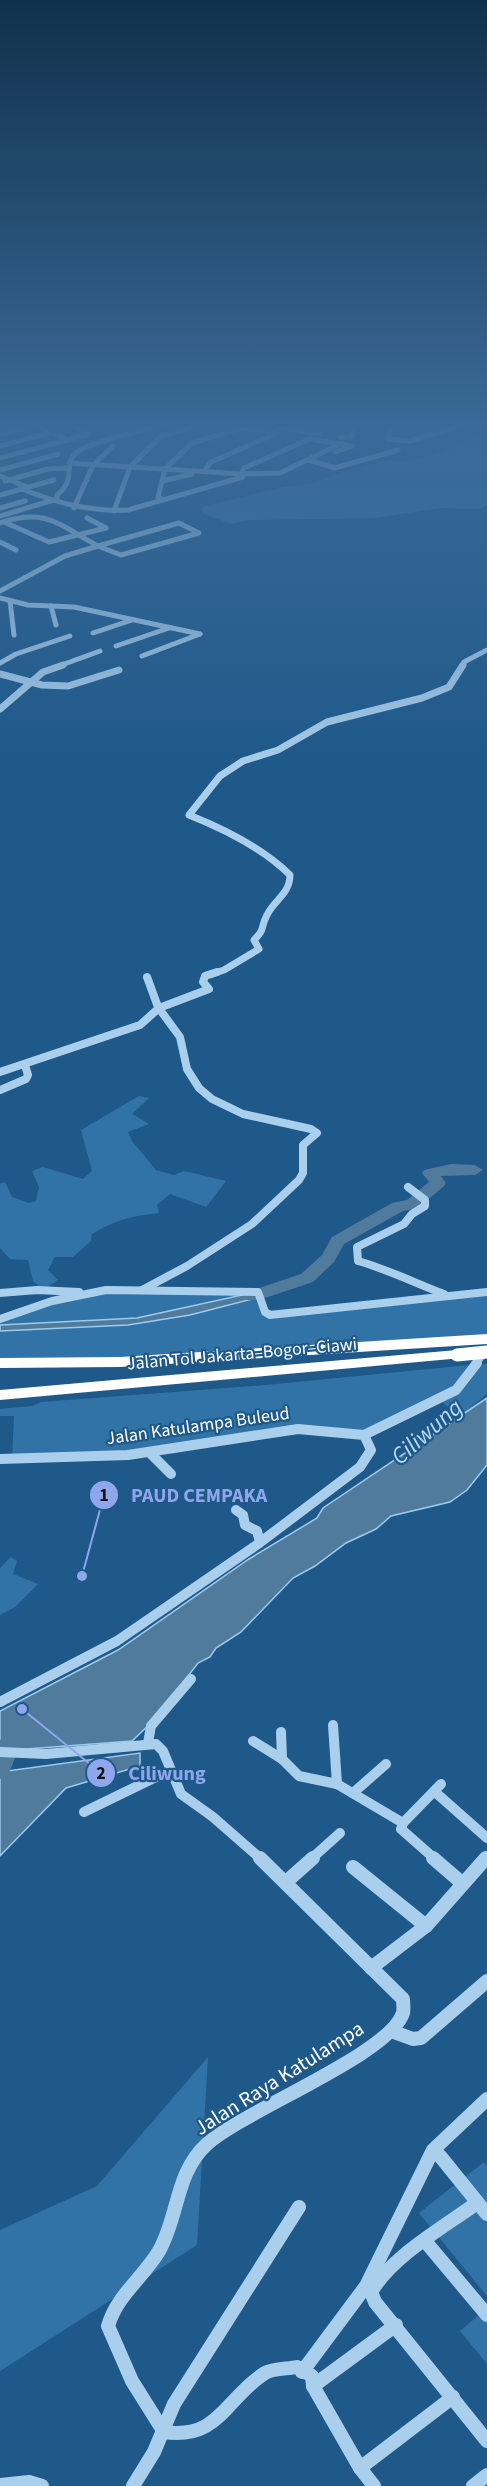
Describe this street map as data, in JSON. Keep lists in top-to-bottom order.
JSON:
{
  "streets": {
    "highway": ["Jalan Tol Jakarta–Bogor–Ciawi"],
    "street": ["Jalan Katulampa Buleud", "Jalan Raya Katulampa"]
  },
  "water": ["Ciliwung"],
  "places": ["PAUD CEMPAKA", "Ciliwung"]
}
